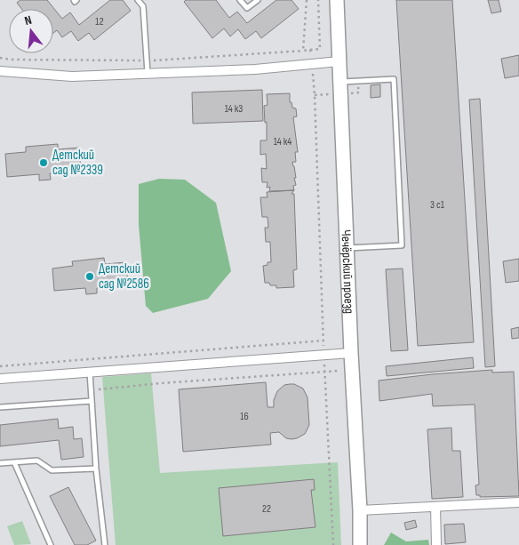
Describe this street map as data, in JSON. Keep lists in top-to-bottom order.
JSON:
{
  "streets": {
    "main road": ["Чечёрский проезд"]
  },
  "places": ["Детский сад №2339", "Детский сад №2586"],
  "house_numbers": [
    "12",
    "14 к3",
    "14 к4",
    "3 с1",
    "16",
    "22"
  ],
  "north": "top"
}
